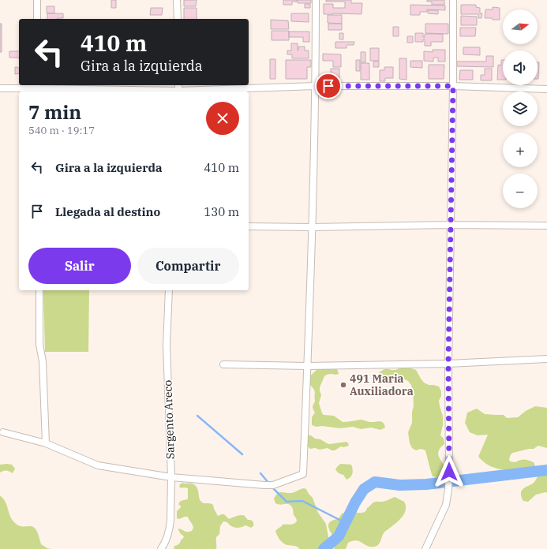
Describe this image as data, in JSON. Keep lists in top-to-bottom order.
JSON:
{
  "streets": {
    "street": ["Sargento Areco"]
  },
  "places": ["491 Maria Auxiliadora"],
  "north": "right",
  "page": {
    "map_buttons": ["+", "−"],
    "turn": ["410 m", "Gira a la izquierda"],
    "heading": ["7 min", "540 m · 19:17"],
    "list": [
      {
        "name": "Gira a la izquierda",
        "value": "410 m"
      },
      {
        "name": "Llegada al destino",
        "value": "130 m"
      }
    ],
    "buttons": ["Salir", "Compartir"]
  }
}
